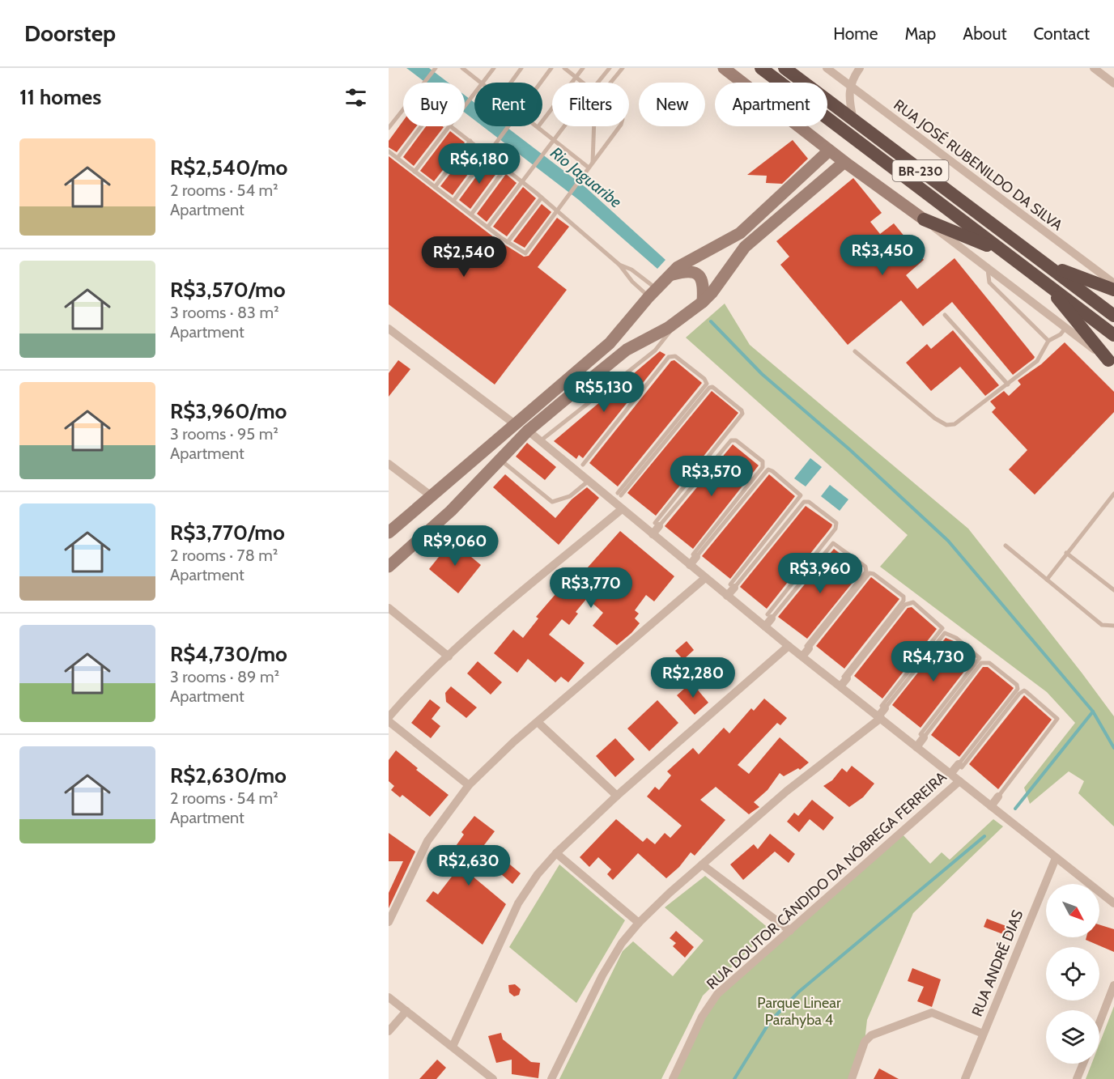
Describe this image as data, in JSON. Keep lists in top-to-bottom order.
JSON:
{
  "streets": {
    "highway": ["BR-230"],
    "street": ["RUA JOSÉ RUBENILDO DA SILVA", "RUA DOUTOR CÂNDIDO DA NÓBREGA FERREIRA", "RUA ANDRÉ DIAS"]
  },
  "water": ["Rio Jaguaribe"],
  "parks": ["Parque Linear Parahyba 4"],
  "north": "bottom right",
  "page": {
    "header": "Doorstep",
    "nav": [
      "Home",
      "Map",
      "About",
      "Contact"
    ],
    "heading": "11 homes",
    "chip": [
      "Buy",
      "Rent",
      "Filters",
      "New",
      "Apartment"
    ],
    "list": [
      {
        "name": "R$2,540/mo",
        "note": "2 rooms · 54 m² · Apartment"
      },
      {
        "name": "R$3,570/mo",
        "note": "3 rooms · 83 m² · Apartment"
      },
      {
        "name": "R$3,960/mo",
        "note": "3 rooms · 95 m² · Apartment"
      },
      {
        "name": "R$3,770/mo",
        "note": "2 rooms · 78 m² · Apartment"
      },
      {
        "name": "R$4,730/mo",
        "note": "3 rooms · 89 m² · Apartment"
      },
      {
        "name": "R$2,630/mo",
        "note": "2 rooms · 54 m² · Apartment"
      }
    ],
    "price": [
      "R$6,180",
      "R$3,450",
      "R$2,540",
      "R$5,130",
      "R$3,570",
      "R$9,060",
      "R$3,960",
      "R$3,770",
      "R$4,730",
      "R$2,280",
      "R$2,630"
    ]
  }
}
